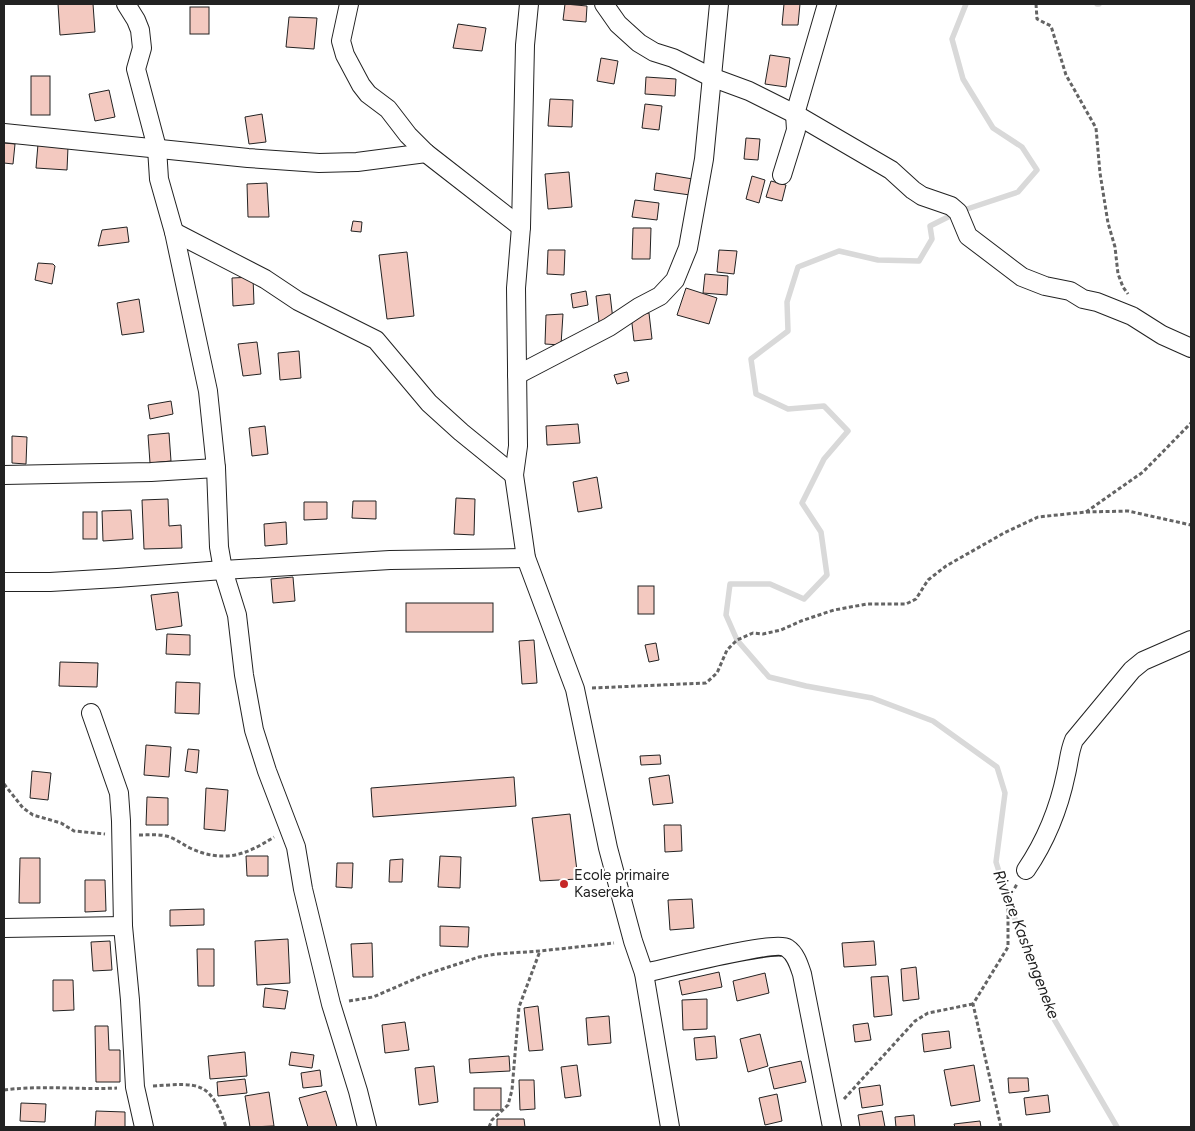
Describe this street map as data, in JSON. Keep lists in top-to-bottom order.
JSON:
{
  "water": ["Riviere Kashengeneke"],
  "places": ["Ecole primaire Kasereka"]
}
